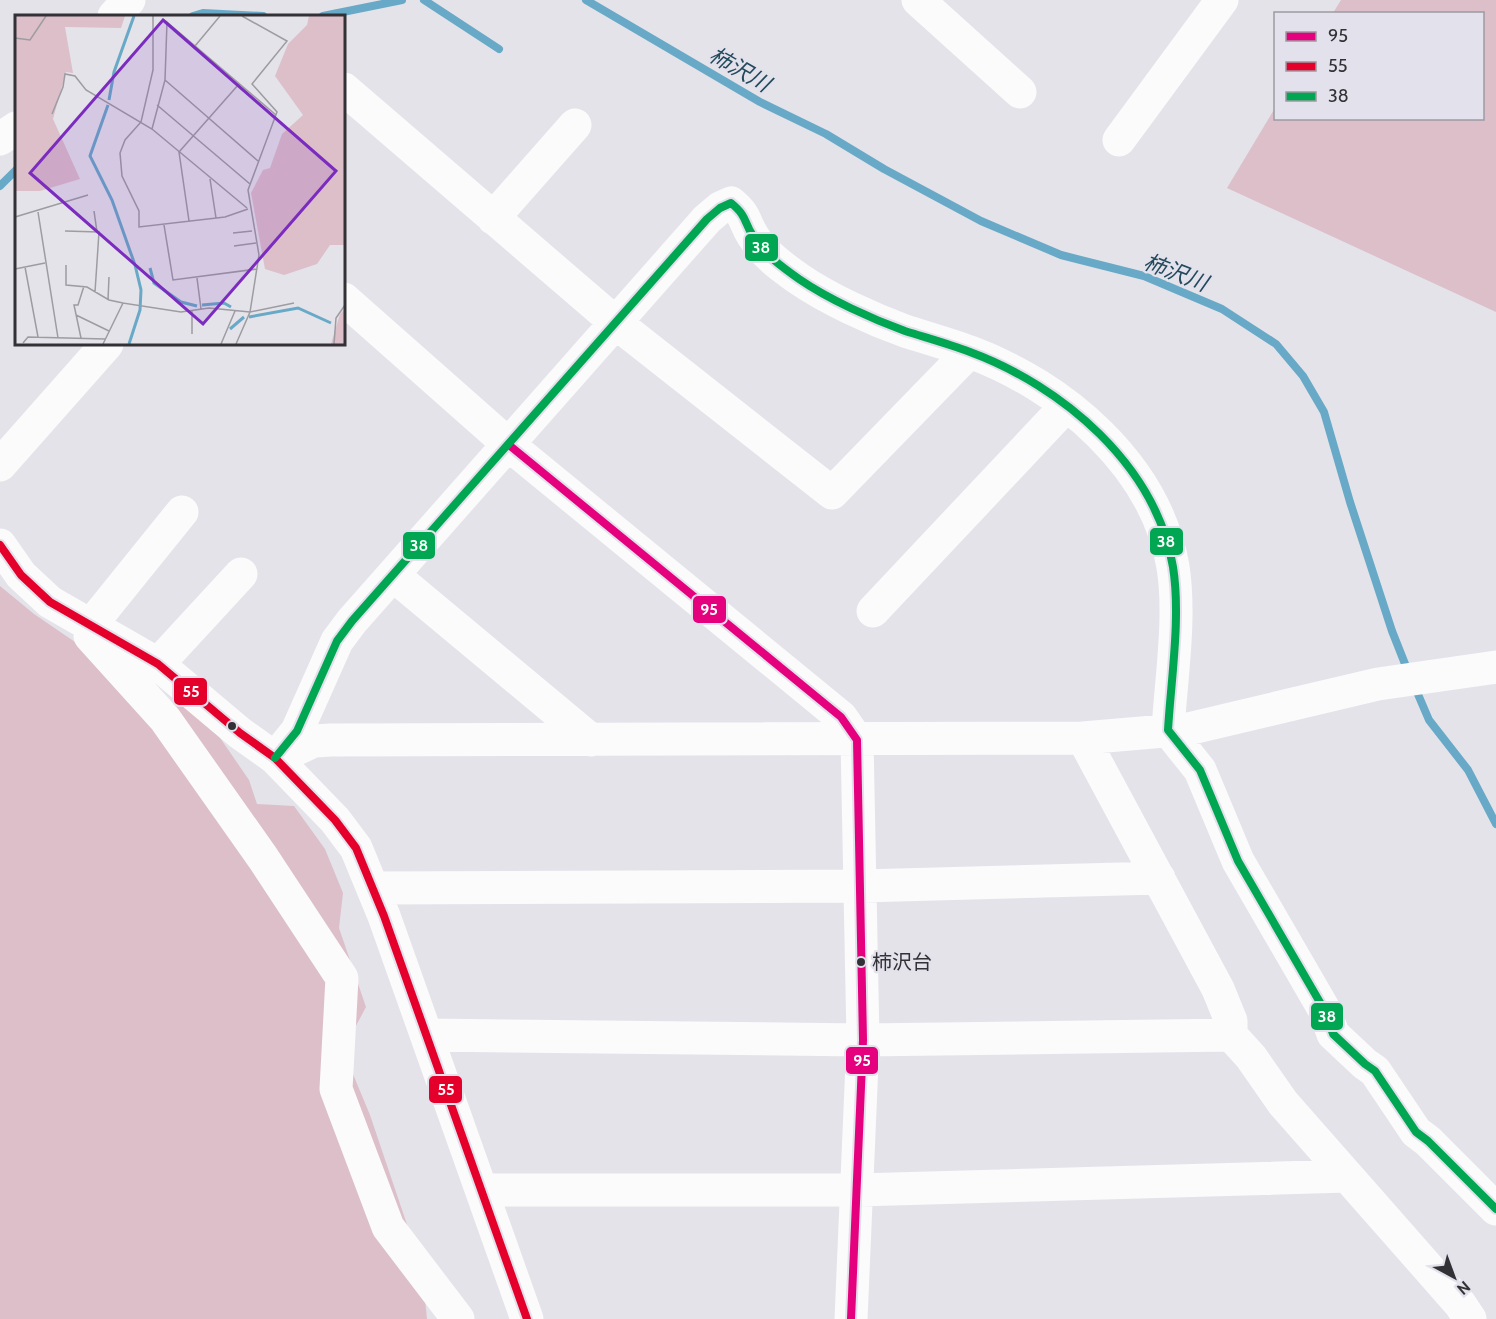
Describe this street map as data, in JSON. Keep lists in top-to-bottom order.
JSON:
{
  "water": ["柿沢川"],
  "places": ["柿沢台"],
  "lines": ["transit line 38", "transit line 95", "transit line 55"],
  "legend": ["95", "55", "38"],
  "north": "bottom right"
}
